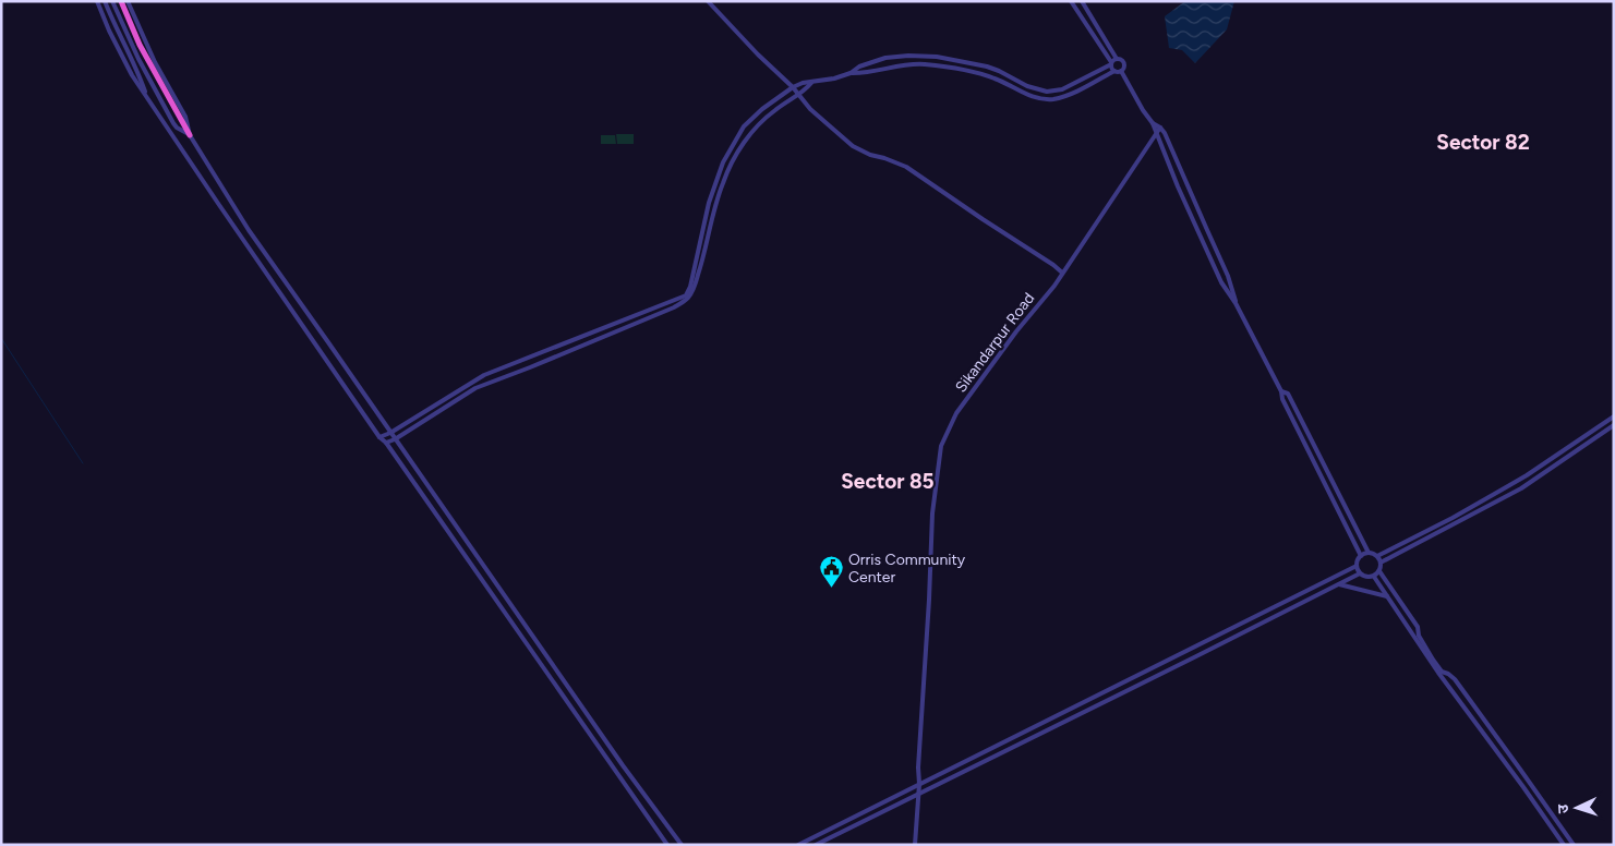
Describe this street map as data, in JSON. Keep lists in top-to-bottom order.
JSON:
{
  "streets": {
    "street": ["Sikandarpur Road"]
  },
  "districts": ["Sector 82", "Sector 85"],
  "places": {
    "public building": ["Orris Community Center"]
  },
  "north": "left"
}
